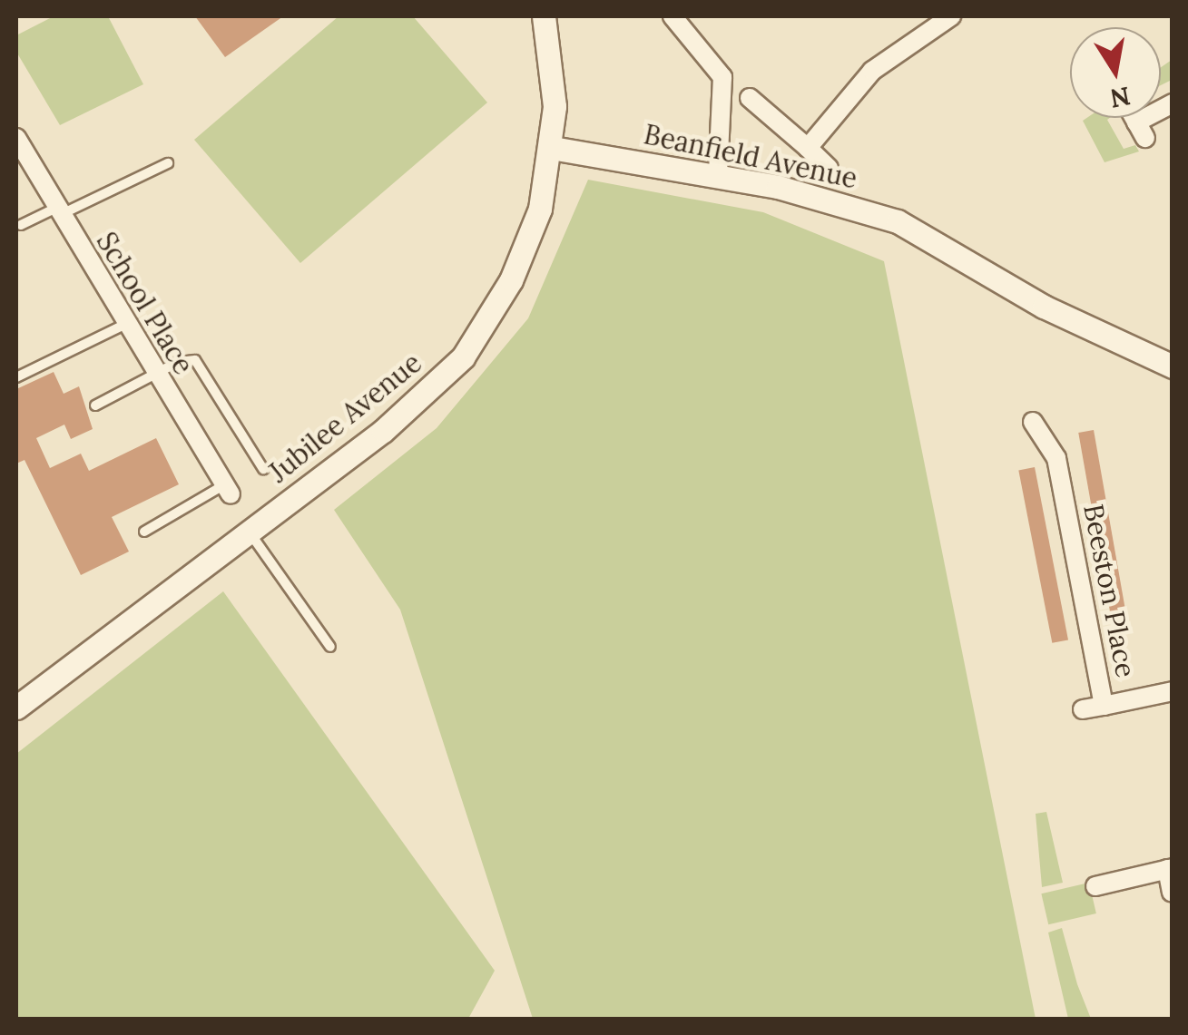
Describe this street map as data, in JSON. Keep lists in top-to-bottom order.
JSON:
{
  "streets": {
    "street": [
      "Beanfield Avenue",
      "School Place",
      "Jubilee Avenue",
      "Beeston Place"
    ]
  },
  "crossings": [
    ["Beanfield Avenue", "Jubilee Avenue"]
  ],
  "north": "bottom"
}
